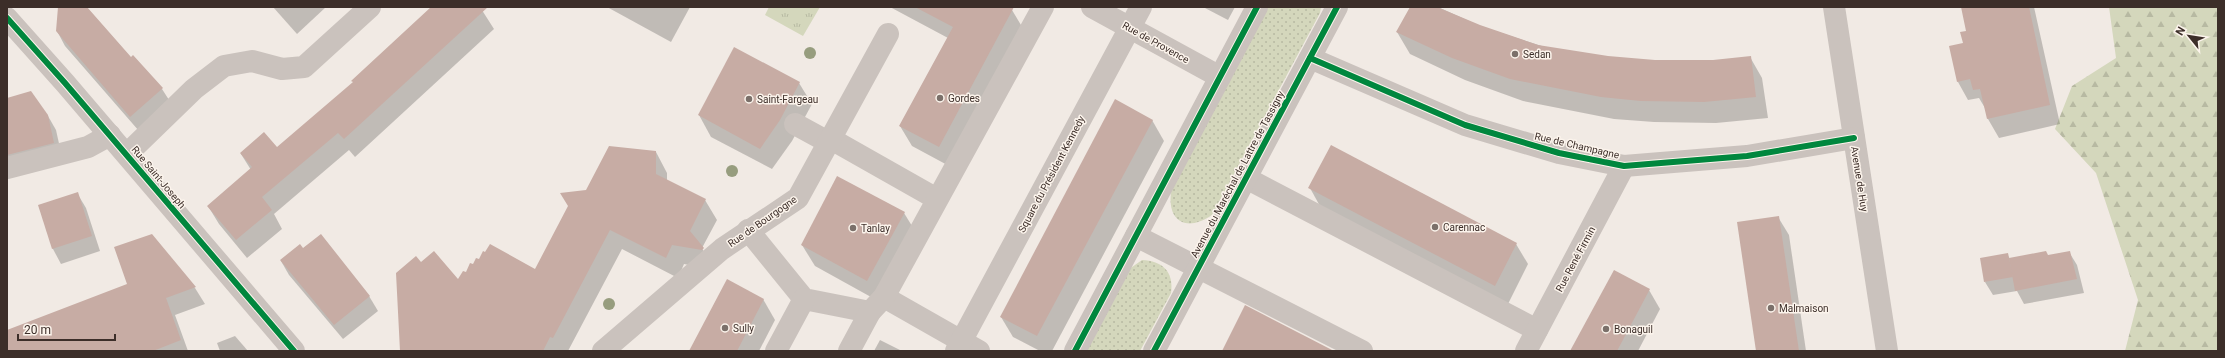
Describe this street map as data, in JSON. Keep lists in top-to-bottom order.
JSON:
{
  "streets": {
    "street": [
      "Rue de Provence",
      "Rue de Champagne",
      "Square du Président Kennedy",
      "Avenue du Maréchal de Lattre de Tassigny",
      "Rue Saint-Joseph",
      "Avenue de Huy",
      "Rue de Bourgogne",
      "Rue René Firmin"
    ]
  },
  "crossings": [
    ["Rue de Provence", "Square du Président Kennedy"],
    ["Rue de Champagne", "Avenue du Maréchal de Lattre de Tassigny"],
    ["Rue de Champagne", "Avenue de Huy"],
    ["Rue de Champagne", "Rue René Firmin"]
  ],
  "places": [
    "Sedan",
    "Gordes",
    "Saint-Fargeau",
    "Carennac",
    "Tanlay",
    "Malmaison",
    "Sully",
    "Bonaguil"
  ],
  "scale_bar": "20 m",
  "north": "top left"
}
